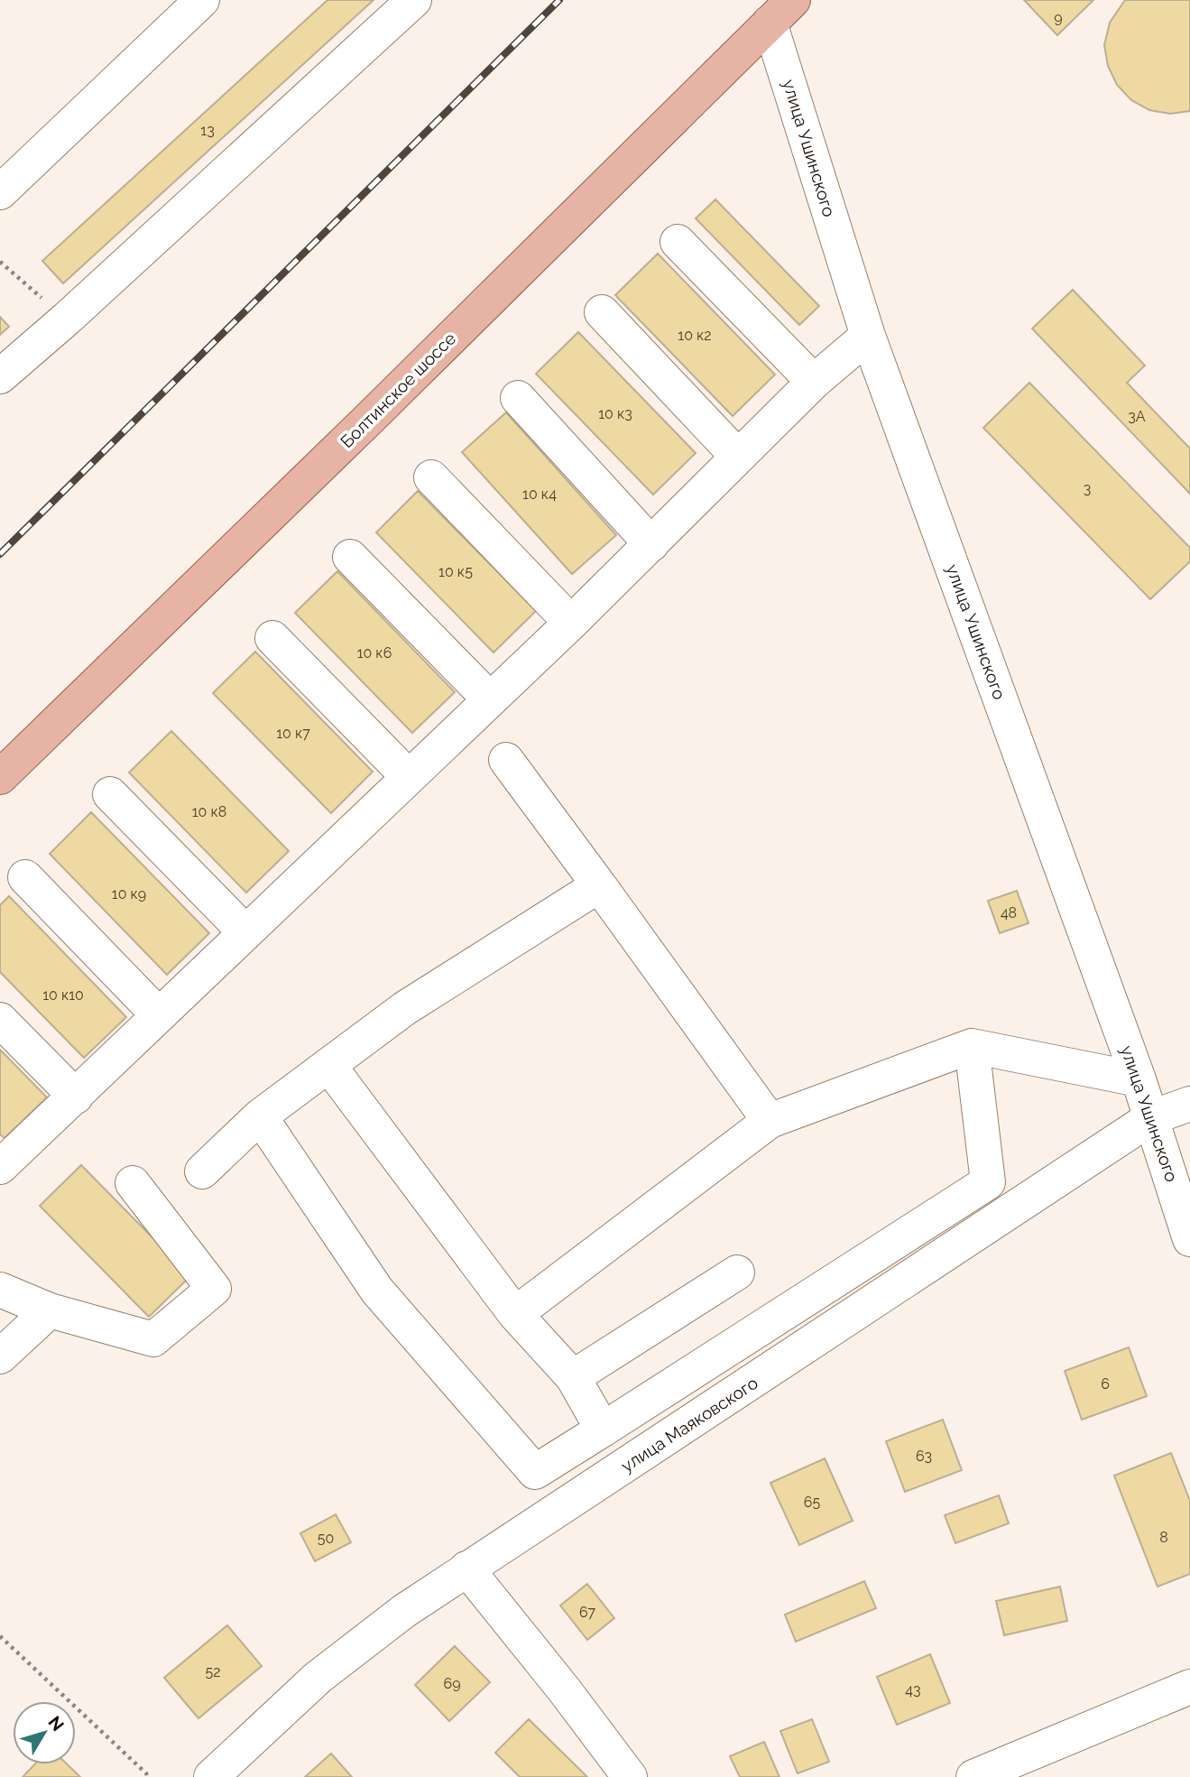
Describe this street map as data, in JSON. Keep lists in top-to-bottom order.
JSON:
{
  "streets": {
    "main road": ["Болтинское шоссе"],
    "street": ["улица Ушинского", "улица Маяковского"]
  },
  "crossings": [
    ["улица Ушинского", "Болтинское шоссе"],
    ["улица Ушинского", "улица Маяковского"]
  ],
  "house_numbers": [
    "9",
    "13",
    "10 к2",
    "10 к3",
    "3А",
    "3",
    "10 к4",
    "10 к5",
    "10 к6",
    "10 к7",
    "10 к8",
    "10 к9",
    "48",
    "10 к10",
    "6",
    "63",
    "65",
    "8",
    "50",
    "67",
    "52",
    "69",
    "43"
  ],
  "north": "top right"
}
